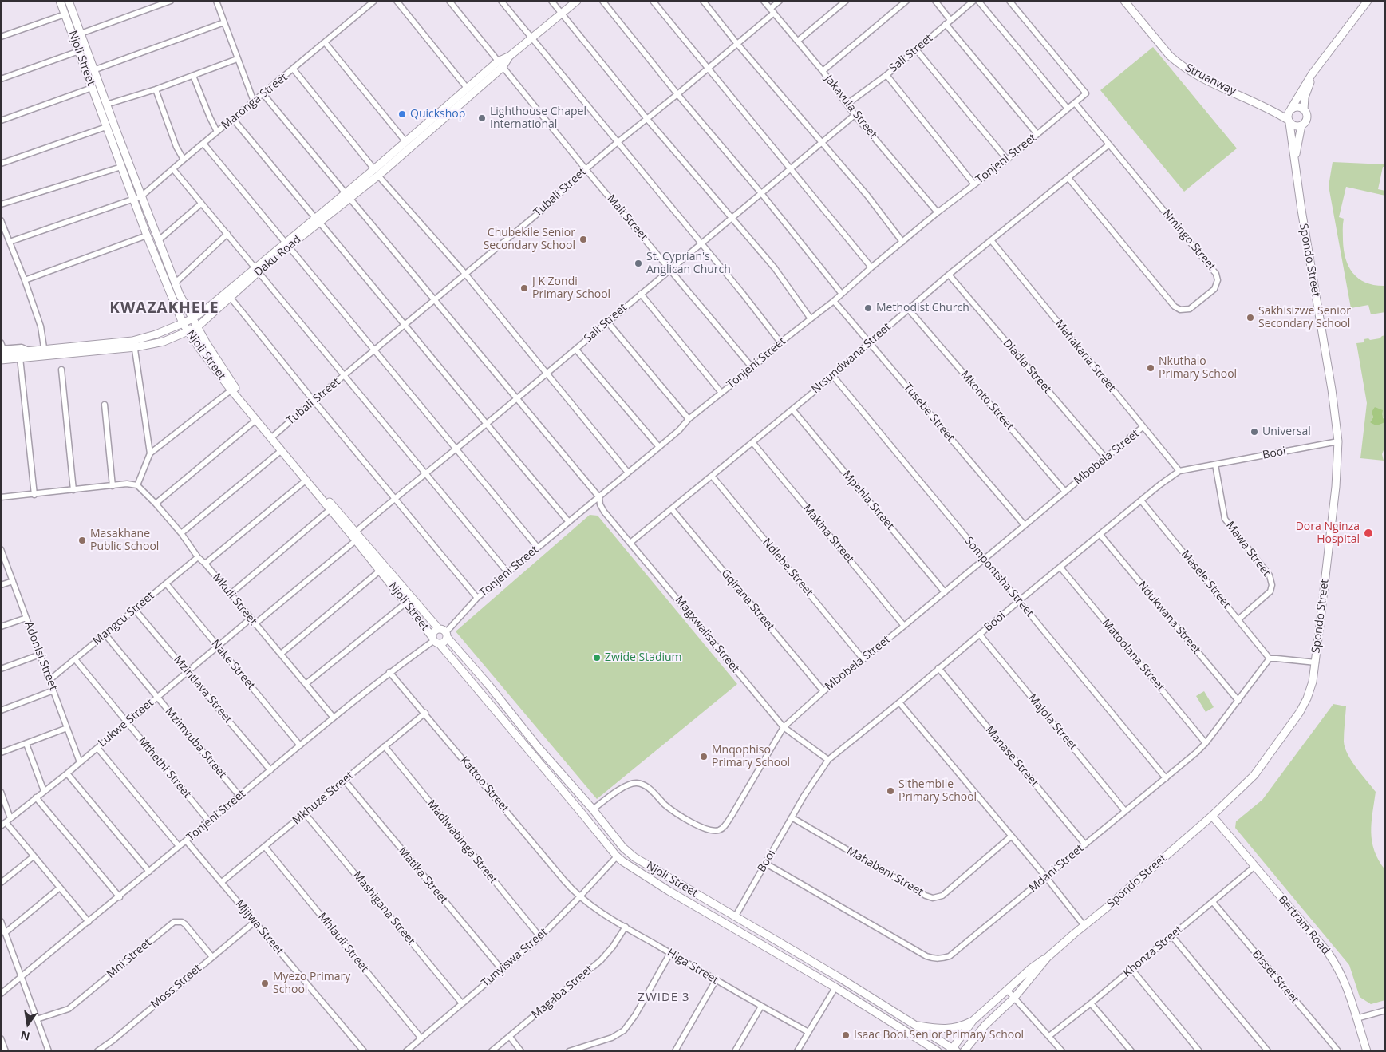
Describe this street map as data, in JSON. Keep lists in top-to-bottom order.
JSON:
{
  "streets": {
    "main road": [
      "Njoli Street",
      "Struanway",
      "Daku Road",
      "Spondo Street",
      "Bertram Road"
    ],
    "street": [
      "Sali Street",
      "Maronga Street",
      "Jakavula Street",
      "Tonjeni Street",
      "Tubali Street",
      "Mali Street",
      "Nmingo Street",
      "Mahakana Street",
      "Ntsundwana Street",
      "Dladla Street",
      "Mkonto Street",
      "Tusebe Street",
      "Booi",
      "Mbobela Street",
      "Mpehla Street",
      "Makina Street",
      "Mawa Street",
      "Ndlebe Street",
      "Sompontsha Street",
      "Masele Street",
      "Mkuli Street",
      "Gqirana Street",
      "Ndukwana Street",
      "Mangcu Street",
      "Magxwalisa Street",
      "Matoolana Street",
      "Adonisi Street",
      "Nake Street",
      "Mzintlava Street",
      "Majola Street",
      "Lukwe Street",
      "Mzimvuba Street",
      "Manase Street",
      "Mthethi Street",
      "Kattoo Street",
      "Mkhuze Street",
      "Madlwabinga Street",
      "Mdani Street",
      "Mahabeni Street",
      "Matika Street",
      "Mashigana Street",
      "Mjijwa Street",
      "Mhlauli Street",
      "Khonza Street",
      "Tunyiswa Street",
      "Mni Street",
      "Higa Street",
      "Bisset Street",
      "Moss Street",
      "Magaba Street"
    ]
  },
  "crossings": [
    ["Sali Street", "Njoli Street"],
    ["Sali Street", "Jakavula Street"],
    ["Sali Street", "Mali Street"],
    ["Sali Street", "Magxwalisa Street"],
    ["Njoli Street", "Maronga Street"],
    ["Njoli Street", "Tonjeni Street"],
    ["Njoli Street", "Tubali Street"],
    ["Njoli Street", "Daku Road"],
    ["Njoli Street", "Spondo Street"],
    ["Njoli Street", "Booi"],
    ["Njoli Street", "Mbobela Street"],
    ["Njoli Street", "Tunyiswa Street"],
    ["Struanway", "Spondo Street"],
    ["Maronga Street", "Magxwalisa Street"],
    ["Jakavula Street", "Tonjeni Street"],
    ["Jakavula Street", "Tubali Street"],
    ["Tonjeni Street", "Mali Street"],
    ["Tonjeni Street", "Nmingo Street"],
    ["Tonjeni Street", "Tusebe Street"],
    ["Tonjeni Street", "Mkuli Street"],
    ["Tonjeni Street", "Magxwalisa Street"],
    ["Tonjeni Street", "Nake Street"],
    ["Tonjeni Street", "Mzintlava Street"],
    ["Tonjeni Street", "Mzimvuba Street"],
    ["Tonjeni Street", "Mthethi Street"],
    ["Tonjeni Street", "Kattoo Street"],
    ["Tonjeni Street", "Mjijwa Street"],
    ["Tubali Street", "Mali Street"],
    ["Tubali Street", "Magxwalisa Street"],
    ["Mali Street", "Daku Road"],
    ["Nmingo Street", "Ntsundwana Street"],
    ["Daku Road", "Magxwalisa Street"],
    ["Spondo Street", "Booi"],
    ["Spondo Street", "Bertram Road"],
    ["Mahakana Street", "Ntsundwana Street"],
    ["Mahakana Street", "Booi"],
    ["Mahakana Street", "Mbobela Street"],
    ["Ntsundwana Street", "Dladla Street"],
    ["Ntsundwana Street", "Mkonto Street"],
    ["Ntsundwana Street", "Tusebe Street"],
    ["Ntsundwana Street", "Mpehla Street"],
    ["Ntsundwana Street", "Makina Street"],
    ["Ntsundwana Street", "Ndlebe Street"],
    ["Ntsundwana Street", "Sompontsha Street"],
    ["Ntsundwana Street", "Gqirana Street"],
    ["Ntsundwana Street", "Magxwalisa Street"],
    ["Dladla Street", "Mbobela Street"],
    ["Mkonto Street", "Mbobela Street"],
    ["Tusebe Street", "Mbobela Street"],
    ["Booi", "Mawa Street"],
    ["Booi", "Sompontsha Street"],
    ["Booi", "Masele Street"],
    ["Booi", "Ndukwana Street"],
    ["Booi", "Magxwalisa Street"],
    ["Booi", "Matoolana Street"],
    ["Booi", "Majola Street"],
    ["Booi", "Manase Street"],
    ["Booi", "Mdani Street"],
    ["Booi", "Mahabeni Street"],
    ["Mbobela Street", "Mpehla Street"],
    ["Mbobela Street", "Makina Street"],
    ["Mbobela Street", "Ndlebe Street"],
    ["Mbobela Street", "Sompontsha Street"],
    ["Mbobela Street", "Gqirana Street"],
    ["Mbobela Street", "Magxwalisa Street"],
    ["Mawa Street", "Masele Street"],
    ["Sompontsha Street", "Mdani Street"],
    ["Masele Street", "Mdani Street"],
    ["Mkuli Street", "Mangcu Street"],
    ["Mkuli Street", "Lukwe Street"],
    ["Ndukwana Street", "Mdani Street"],
    ["Mangcu Street", "Adonisi Street"],
    ["Mangcu Street", "Nake Street"],
    ["Mangcu Street", "Mzintlava Street"],
    ["Mangcu Street", "Mzimvuba Street"],
    ["Mangcu Street", "Mthethi Street"],
    ["Matoolana Street", "Mdani Street"],
    ["Adonisi Street", "Lukwe Street"],
    ["Nake Street", "Lukwe Street"],
    ["Mzintlava Street", "Lukwe Street"],
    ["Majola Street", "Mdani Street"],
    ["Lukwe Street", "Mzimvuba Street"],
    ["Lukwe Street", "Mthethi Street"],
    ["Manase Street", "Mdani Street"],
    ["Kattoo Street", "Mkhuze Street"],
    ["Kattoo Street", "Tunyiswa Street"],
    ["Kattoo Street", "Higa Street"],
    ["Mkhuze Street", "Madlwabinga Street"],
    ["Mkhuze Street", "Matika Street"],
    ["Mkhuze Street", "Mashigana Street"],
    ["Mkhuze Street", "Mjijwa Street"],
    ["Mkhuze Street", "Mhlauli Street"],
    ["Madlwabinga Street", "Tunyiswa Street"],
    ["Matika Street", "Tunyiswa Street"],
    ["Mashigana Street", "Tunyiswa Street"],
    ["Bertram Road", "Khonza Street"],
    ["Mjijwa Street", "Moss Street"],
    ["Mhlauli Street", "Tunyiswa Street"],
    ["Khonza Street", "Bisset Street"],
    ["Tunyiswa Street", "Higa Street"],
    ["Mni Street", "Moss Street"],
    ["Higa Street", "Magaba Street"]
  ],
  "districts": ["KWAZAKHELE", "ZWIDE 3"],
  "places": [
    "Quickshop",
    "Lighthouse Chapel International",
    "Chubekile Senior Secondary School",
    "St. Cyprian's Anglican Church",
    "J K Zondi Primary School",
    "Methodist Church",
    "Sakhisizwe Senior Secondary School",
    "Nkuthalo Primary School",
    "Universal",
    "Dora Nginza Hospital",
    "Masakhane Public School",
    "Zwide Stadium",
    "Mnqophiso Primary School",
    "Sithembile Primary School",
    "Myezo Primary School",
    "Isaac Booi Senior Primary School"
  ],
  "north": "bottom"
}
